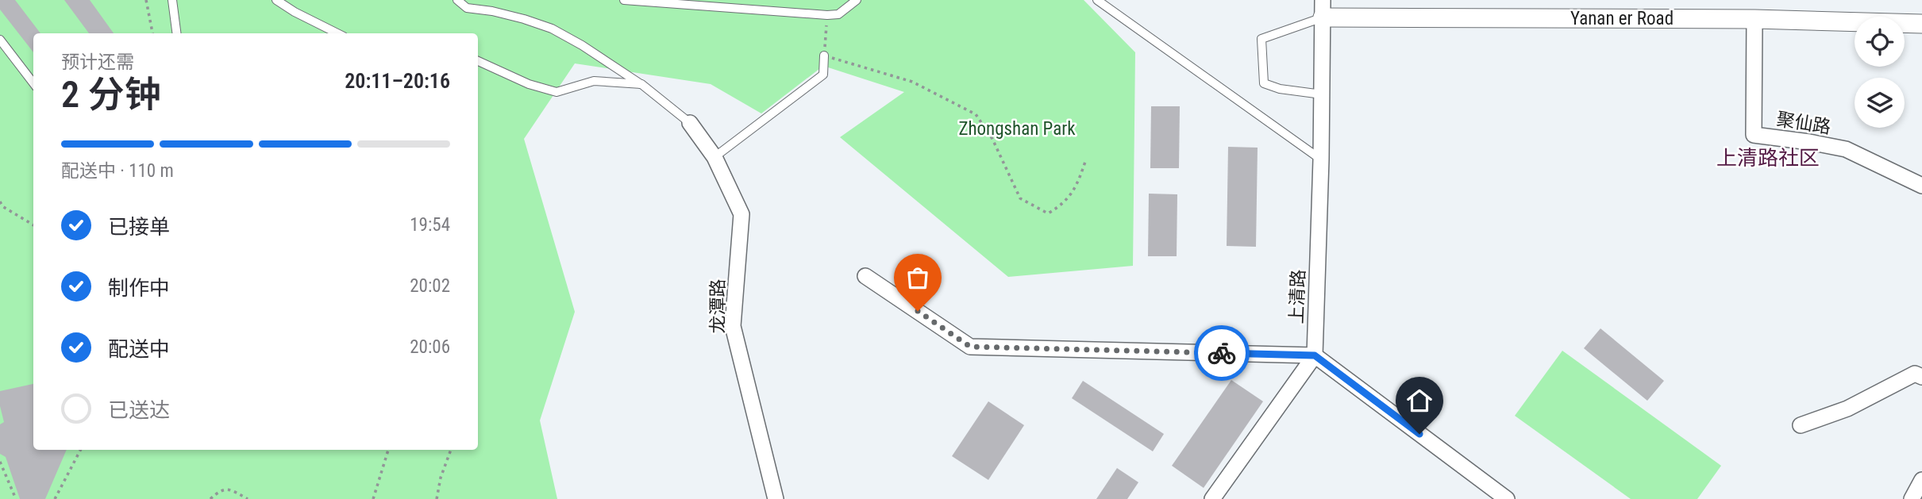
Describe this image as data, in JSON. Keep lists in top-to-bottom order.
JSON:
{
  "streets": {
    "street": [
      "Yanan er Road",
      "聚仙路",
      "上清路",
      "龙潭路"
    ]
  },
  "crossings": [
    ["Yanan er Road", "聚仙路"],
    ["Yanan er Road", "上清路"]
  ],
  "districts": ["上清路社区"],
  "parks": ["Zhongshan Park"],
  "page": {
    "heading": ["2 分钟", "预计还需", "20:11–20:16"],
    "bar": "配送中 · 110 m",
    "list": [
      ["已接单", "19:54"],
      ["制作中", "20:02"],
      ["配送中", "20:06"],
      "已送达"
    ]
  }
}
